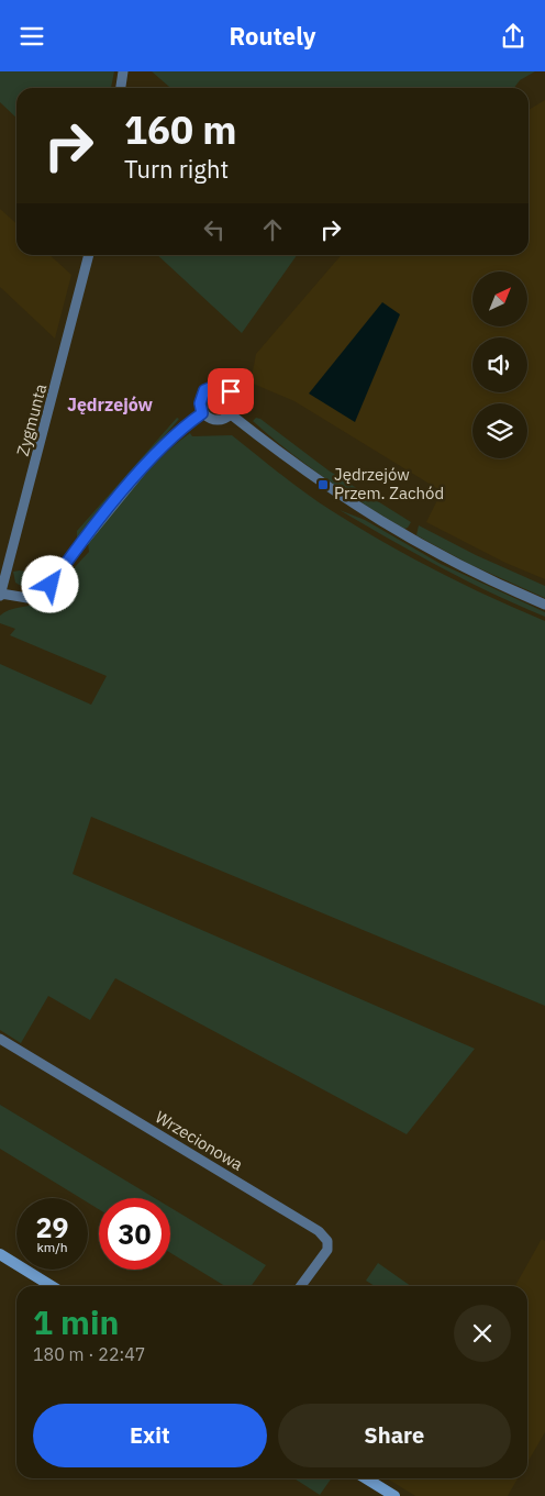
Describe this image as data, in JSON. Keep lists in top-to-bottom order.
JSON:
{
  "streets": {
    "street": ["Zygmunta", "Wrzecionowa"]
  },
  "districts": ["Jędrzejów"],
  "places": {
    "transit": ["Jędrzejów Przem. Zachód"]
  },
  "north": "top right",
  "page": {
    "header": "Routely",
    "turn": ["160 m", "Turn right"],
    "speed": "29 km/h",
    "limit": "30",
    "heading": ["1 min", "180 m · 22:47"],
    "buttons": ["Exit", "Share"]
  }
}
